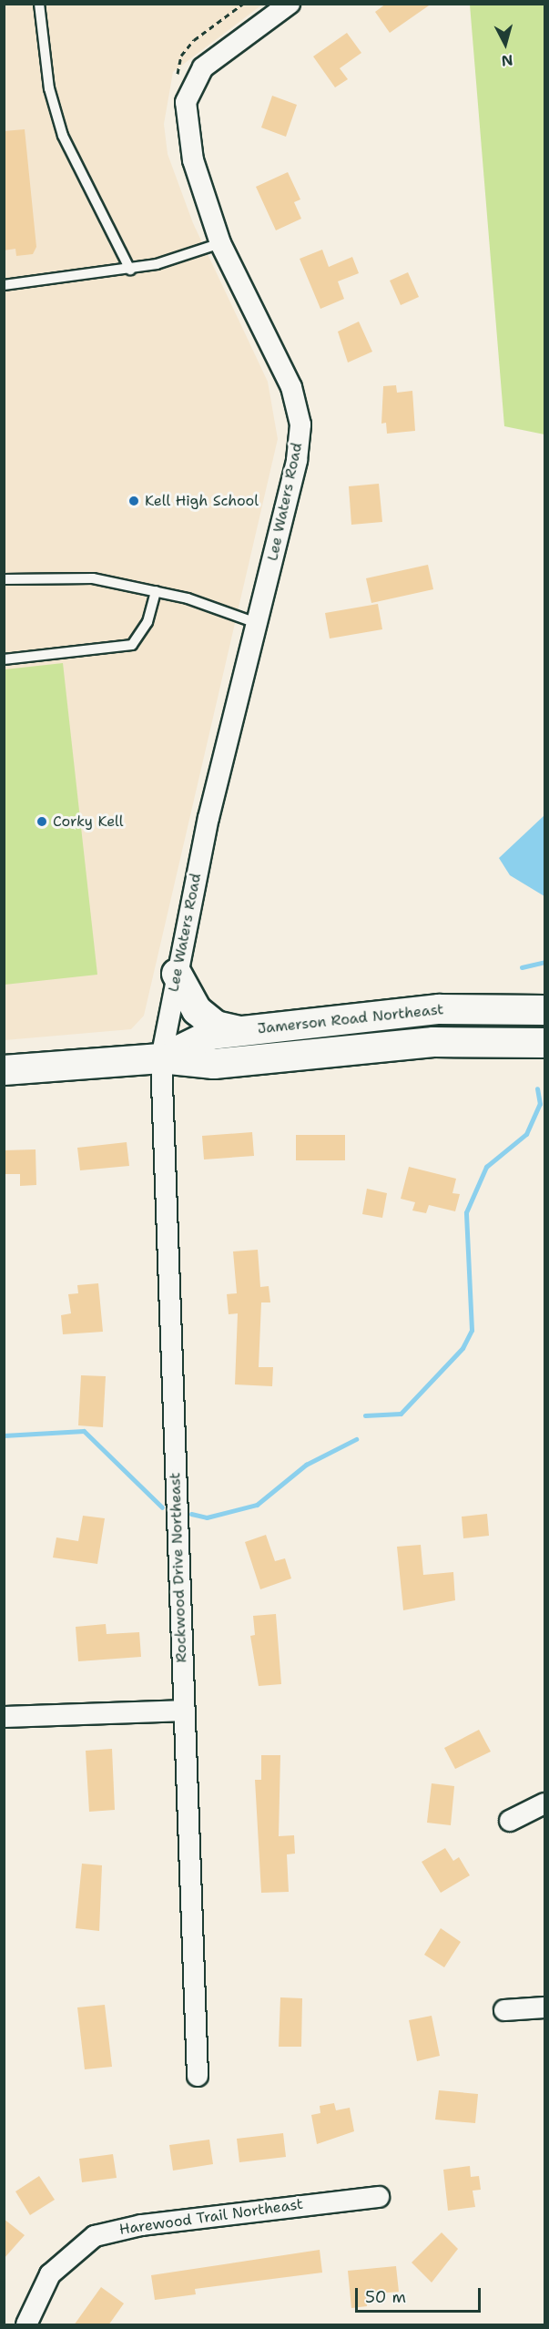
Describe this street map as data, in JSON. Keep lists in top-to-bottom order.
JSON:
{
  "streets": {
    "street": [
      "Lee Waters Road",
      "Jamerson Road Northeast",
      "Rockwood Drive Northeast",
      "Harewood Trail Northeast"
    ]
  },
  "crossings": [
    ["Lee Waters Road", "Jamerson Road Northeast"],
    ["Lee Waters Road", "Rockwood Drive Northeast"],
    ["Jamerson Road Northeast", "Rockwood Drive Northeast"]
  ],
  "places": ["Kell High School", "Corky Kell"],
  "scale_bar": "50 m",
  "north": "bottom"
}
